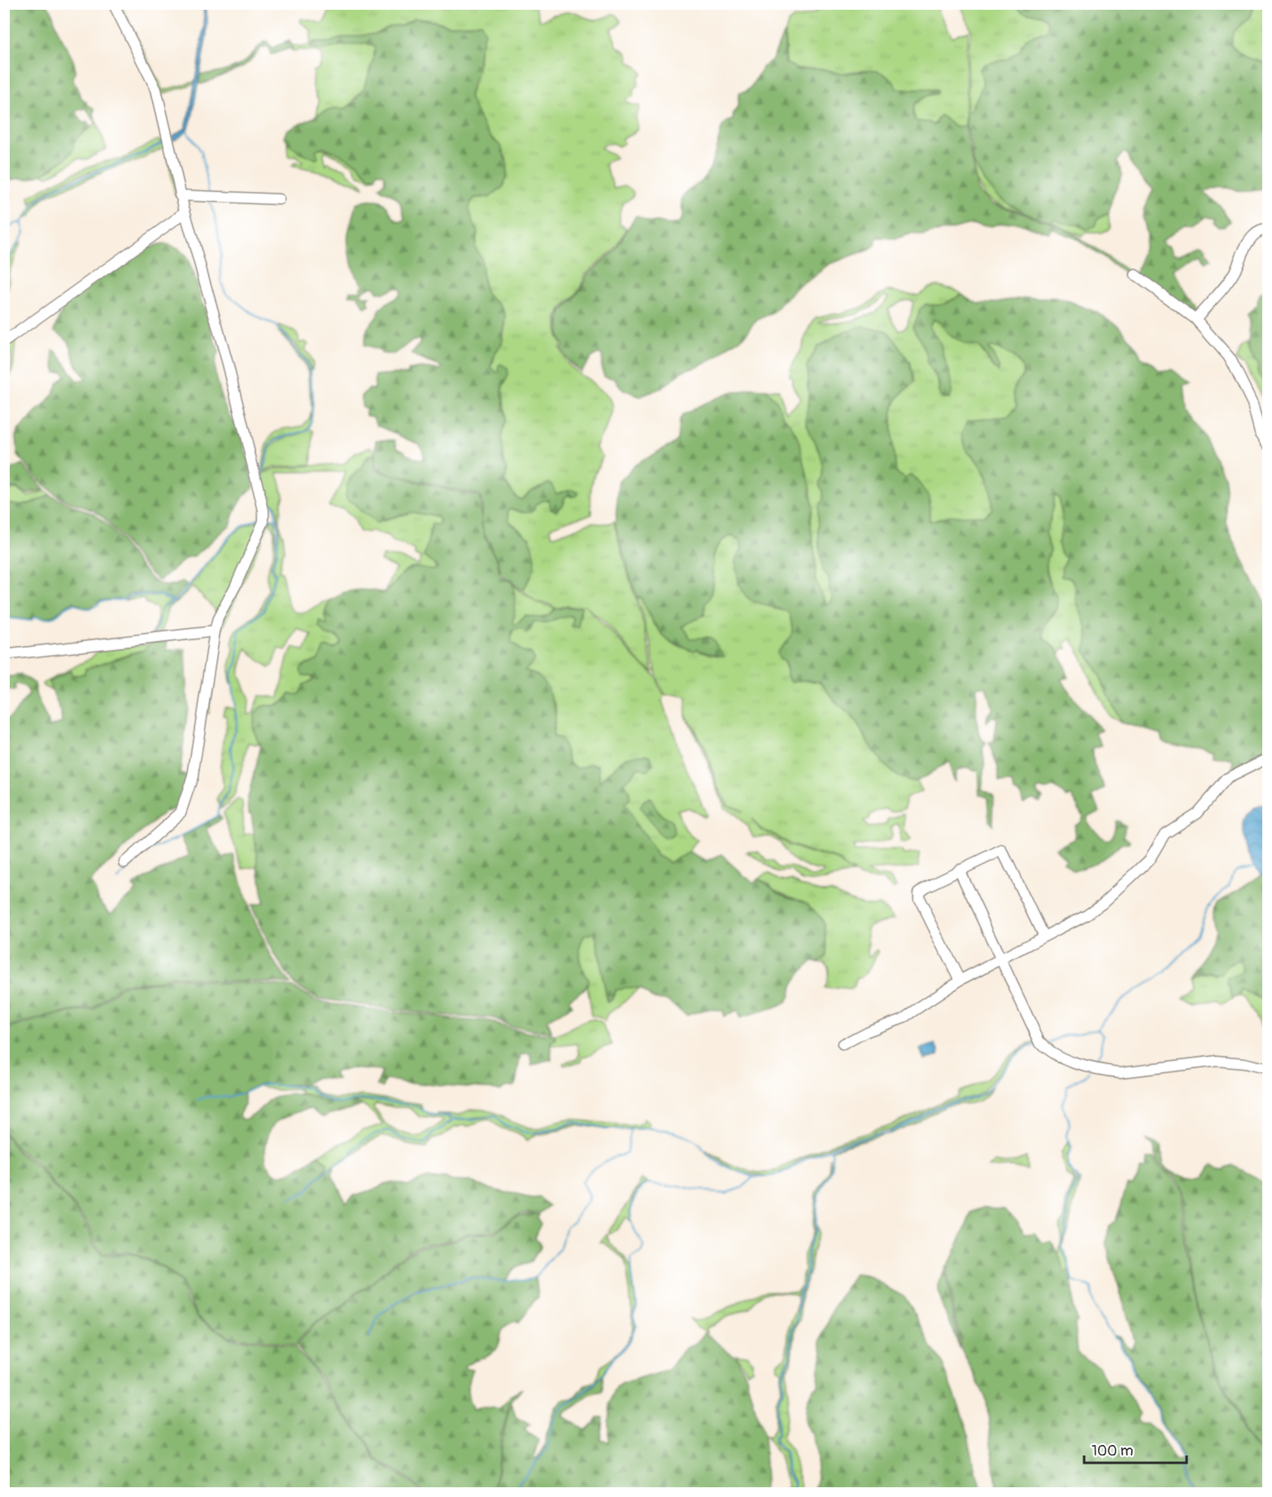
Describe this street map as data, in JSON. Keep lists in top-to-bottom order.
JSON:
{
  "scale_bar": "100 m"
}
